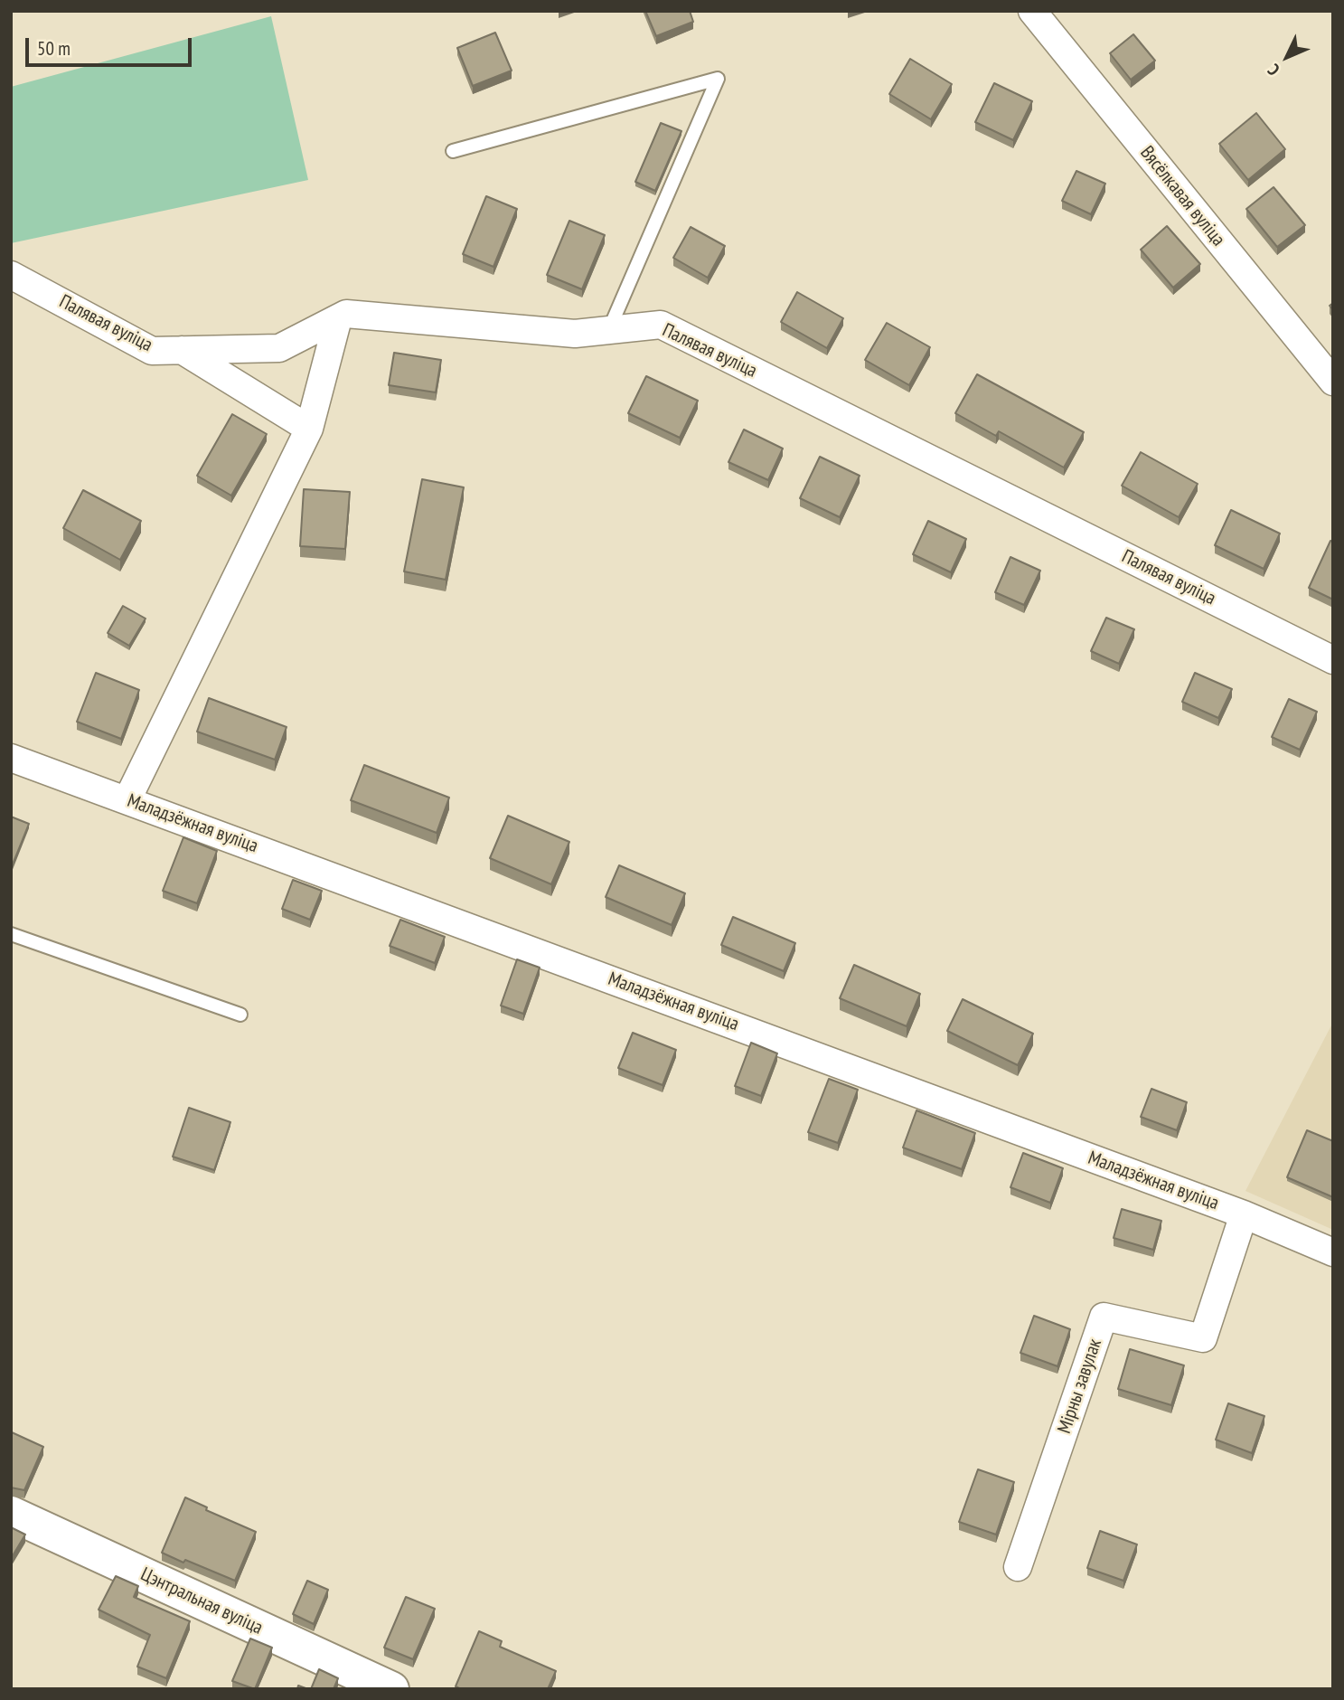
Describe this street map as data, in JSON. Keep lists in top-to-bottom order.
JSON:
{
  "streets": {
    "street": [
      "Вясёлкавая вуліца",
      "Палявая вуліца",
      "Маладзёжная вуліца",
      "Мірны завулак",
      "Цэнтральная вуліца"
    ]
  },
  "crossings": [
    ["Маладзёжная вуліца", "Мірны завулак"]
  ],
  "scale_bar": "50 m",
  "north": "bottom left"
}
